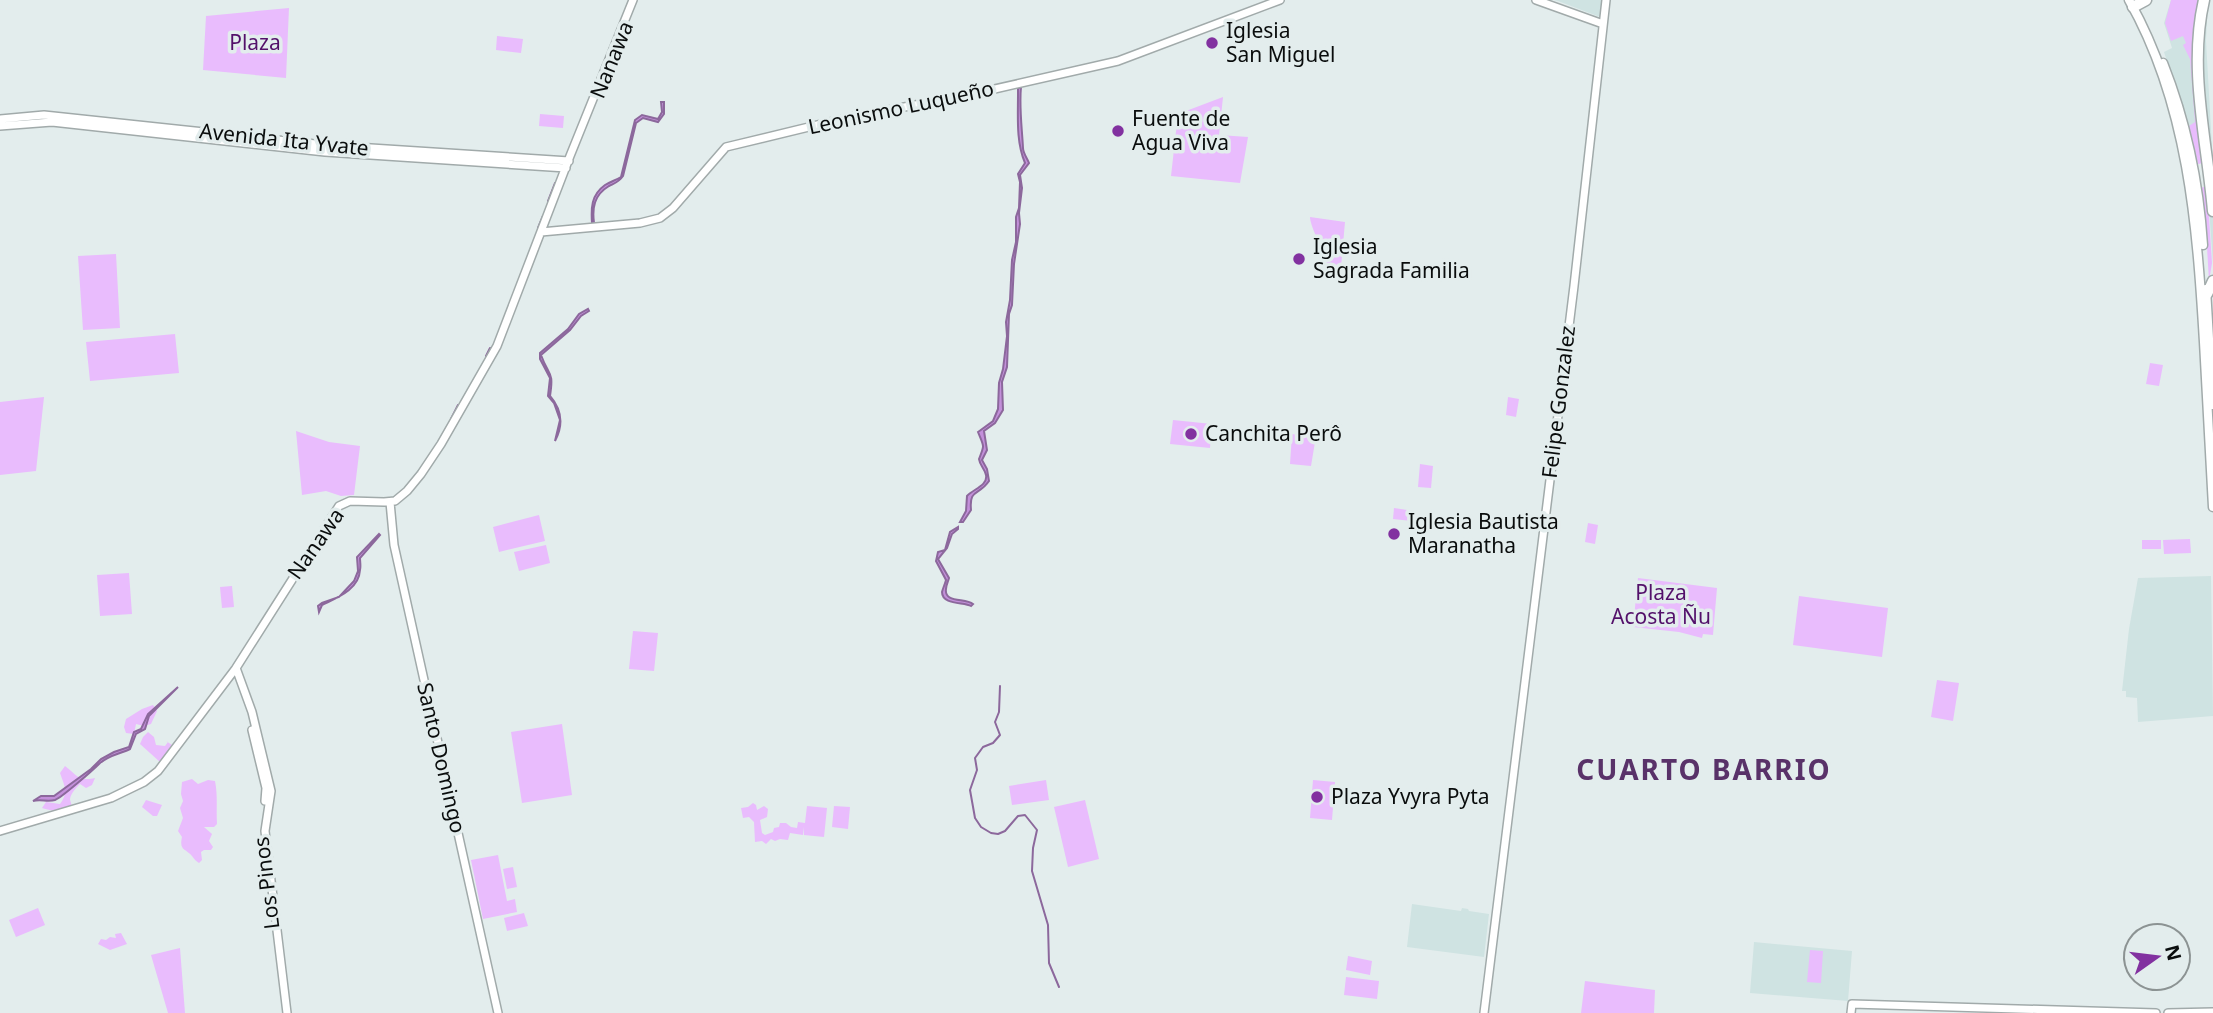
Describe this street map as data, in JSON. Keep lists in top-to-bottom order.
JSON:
{
  "streets": {
    "street": [
      "Nanawa",
      "Leonismo Luqueño",
      "Avenida Ita Yvate",
      "Felipe Gonzalez",
      "Santo Domingo",
      "Los Pinos"
    ]
  },
  "crossings": [
    ["Nanawa", "Leonismo Luqueño"],
    ["Nanawa", "Avenida Ita Yvate"],
    ["Nanawa", "Santo Domingo"],
    ["Nanawa", "Los Pinos"]
  ],
  "districts": ["CUARTO BARRIO"],
  "parks": ["Plaza", "Plaza Acosta Ñu"],
  "places": [
    "Iglesia San Miguel",
    "Fuente de Agua Viva",
    "Iglesia Sagrada Familia",
    "Canchita Perô",
    "Iglesia Bautista Maranatha",
    "Plaza Yvyra Pyta"
  ],
  "north": "right"
}
